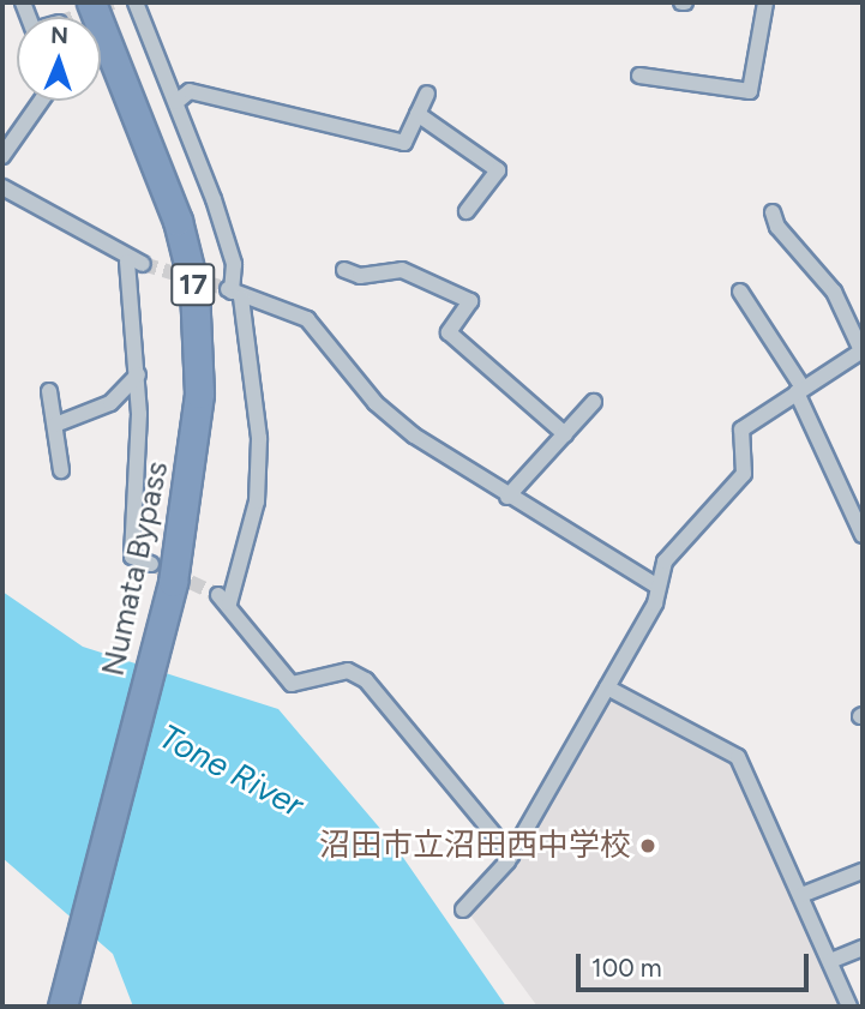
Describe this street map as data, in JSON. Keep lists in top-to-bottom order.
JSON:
{
  "streets": {
    "highway": ["17", "Numata Bypass"]
  },
  "water": ["Tone River"],
  "places": ["沼田市立沼田西中学校"],
  "scale_bar": "100 m",
  "north": "top"
}
